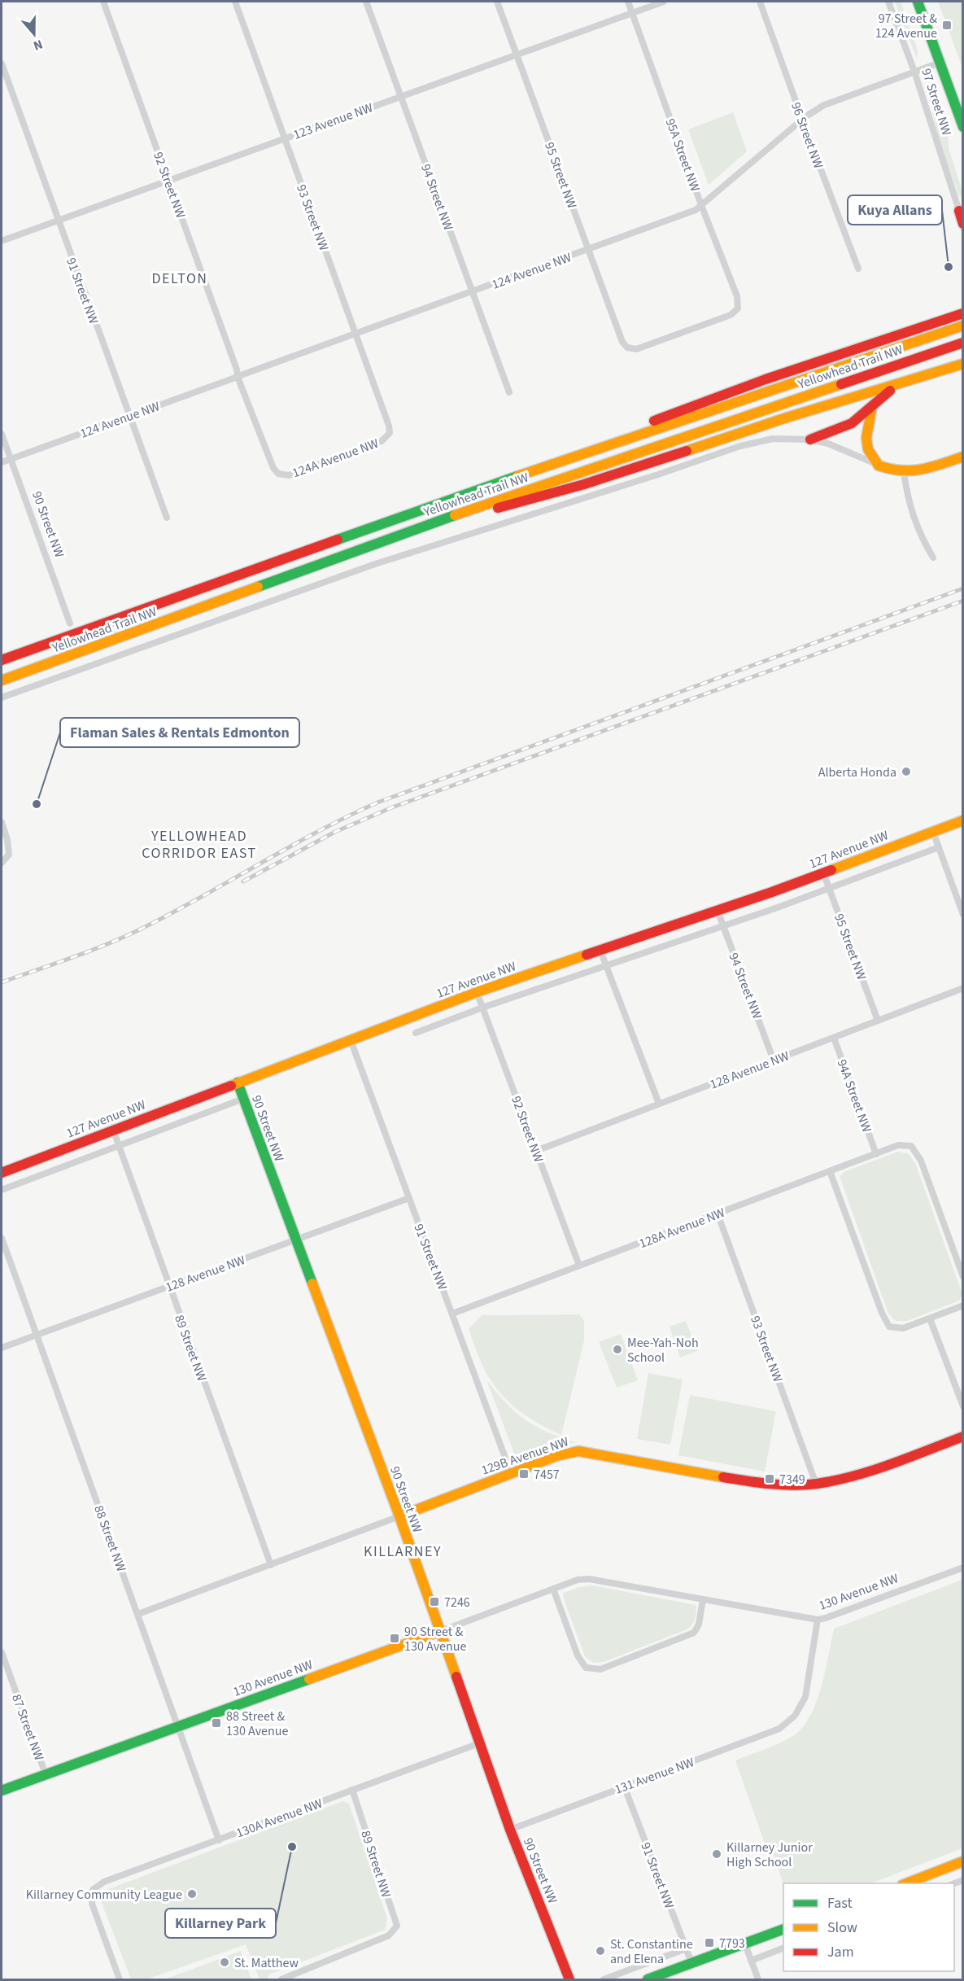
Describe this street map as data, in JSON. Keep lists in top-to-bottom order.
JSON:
{
  "streets": {
    "main road": [
      "97 Street NW",
      "Yellowhead Trail NW",
      "90 Street NW",
      "127 Avenue NW",
      "129B Avenue NW",
      "130 Avenue NW"
    ],
    "street": [
      "123 Avenue NW",
      "96 Street NW",
      "95A Street NW",
      "95 Street NW",
      "92 Street NW",
      "94 Street NW",
      "93 Street NW",
      "124 Avenue NW",
      "91 Street NW",
      "124A Avenue NW",
      "128 Avenue NW",
      "94A Street NW",
      "128A Avenue NW",
      "89 Street NW",
      "88 Street NW",
      "87 Street NW",
      "131 Avenue NW",
      "130A Avenue NW"
    ]
  },
  "crossings": [
    ["97 Street NW", "124 Avenue NW"],
    ["123 Avenue NW", "95A Street NW"],
    ["123 Avenue NW", "95 Street NW"],
    ["123 Avenue NW", "92 Street NW"],
    ["123 Avenue NW", "94 Street NW"],
    ["123 Avenue NW", "93 Street NW"],
    ["123 Avenue NW", "91 Street NW"],
    ["96 Street NW", "124 Avenue NW"],
    ["95A Street NW", "95 Street NW"],
    ["95A Street NW", "124 Avenue NW"],
    ["95 Street NW", "124 Avenue NW"],
    ["95 Street NW", "127 Avenue NW"],
    ["95 Street NW", "128 Avenue NW"],
    ["92 Street NW", "124 Avenue NW"],
    ["92 Street NW", "124A Avenue NW"],
    ["92 Street NW", "127 Avenue NW"],
    ["92 Street NW", "128 Avenue NW"],
    ["92 Street NW", "128A Avenue NW"],
    ["94 Street NW", "124 Avenue NW"],
    ["94 Street NW", "127 Avenue NW"],
    ["94 Street NW", "128 Avenue NW"],
    ["93 Street NW", "124 Avenue NW"],
    ["93 Street NW", "124A Avenue NW"],
    ["93 Street NW", "128A Avenue NW"],
    ["93 Street NW", "129B Avenue NW"],
    ["124 Avenue NW", "91 Street NW"],
    ["124 Avenue NW", "90 Street NW"],
    ["91 Street NW", "127 Avenue NW"],
    ["91 Street NW", "128 Avenue NW"],
    ["91 Street NW", "128A Avenue NW"],
    ["91 Street NW", "129B Avenue NW"],
    ["91 Street NW", "131 Avenue NW"],
    ["90 Street NW", "127 Avenue NW"],
    ["90 Street NW", "128 Avenue NW"],
    ["90 Street NW", "129B Avenue NW"],
    ["90 Street NW", "130 Avenue NW"],
    ["90 Street NW", "131 Avenue NW"],
    ["90 Street NW", "130A Avenue NW"],
    ["127 Avenue NW", "89 Street NW"],
    ["128 Avenue NW", "94A Street NW"],
    ["128 Avenue NW", "89 Street NW"],
    ["128 Avenue NW", "88 Street NW"],
    ["94A Street NW", "128A Avenue NW"],
    ["89 Street NW", "129B Avenue NW"],
    ["89 Street NW", "130A Avenue NW"],
    ["129B Avenue NW", "88 Street NW"],
    ["88 Street NW", "130 Avenue NW"],
    ["88 Street NW", "130A Avenue NW"],
    ["130 Avenue NW", "87 Street NW"],
    ["130 Avenue NW", "131 Avenue NW"]
  ],
  "districts": ["DELTON", "YELLOWHEAD CORRIDOR EAST", "KILLARNEY"],
  "places": {
    "transit": [
      "97 Street & 124 Avenue",
      "7457",
      "7349",
      "7246",
      "90 Street & 130 Avenue",
      "88 Street & 130 Avenue",
      "7793"
    ],
    "other": [
      "Kuya Allans",
      "Alberta Honda",
      "Flaman Sales & Rentals Edmonton",
      "Mee-Yah-Noh School",
      "Killarney Park",
      "Killarney Junior High School",
      "Killarney Community League",
      "St. Constantine and Elena",
      "St. Matthew"
    ]
  },
  "legend": ["Fast", "Slow", "Jam"],
  "north": "bottom"
}
